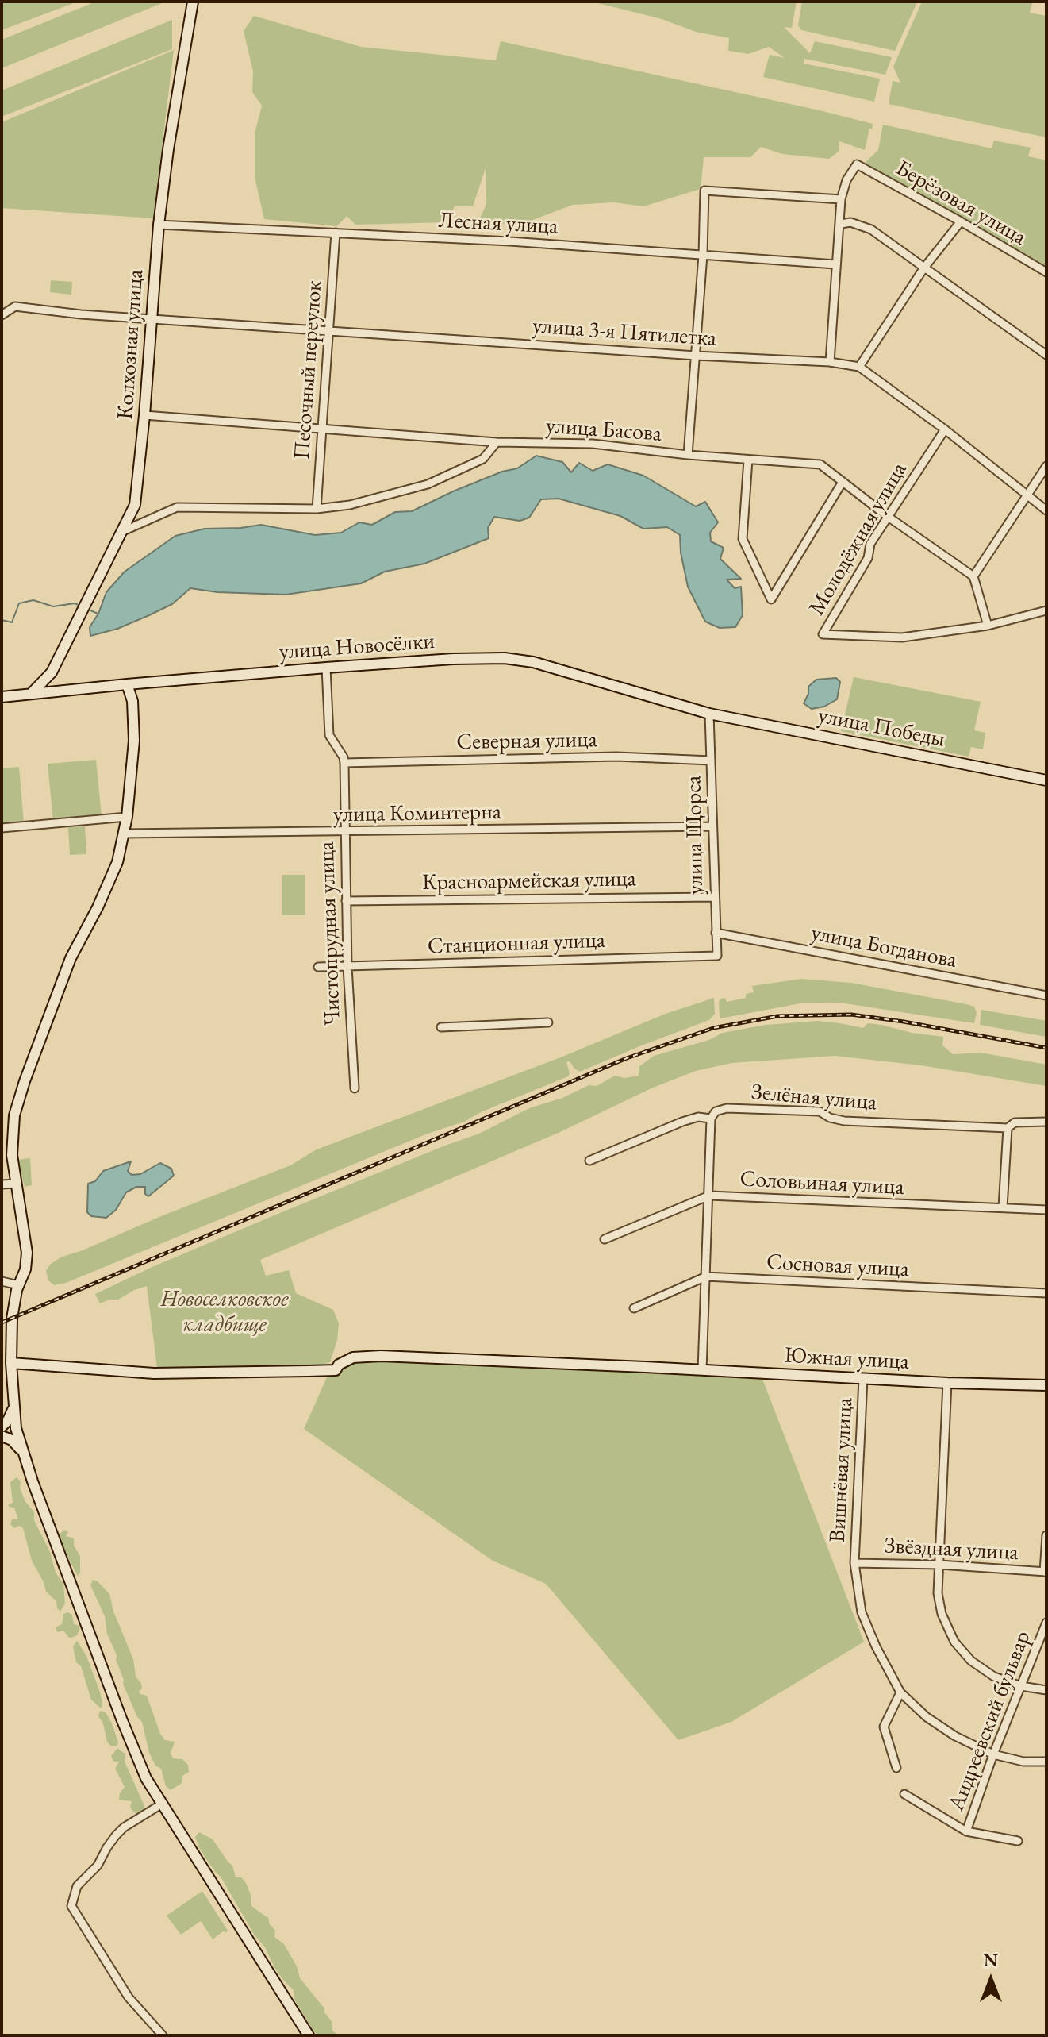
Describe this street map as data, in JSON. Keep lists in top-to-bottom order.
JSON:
{
  "streets": {
    "street": [
      "Берёзовая улица",
      "Лесная улица",
      "улица 3-я Пятилетка",
      "Колхозная улица",
      "Песочный переулок",
      "улица Басова",
      "Молодёжная улица",
      "улица Новосёлки",
      "улица Победы",
      "Северная улица",
      "улица Коминтерна",
      "улица Щорса",
      "Красноармейская улица",
      "Чистопрудная улица",
      "Станционная улица",
      "улица Богданова",
      "Зелёная улица",
      "Соловьиная улица",
      "Сосновая улица",
      "Южная улица",
      "Вишнёвая улица",
      "Звёздная улица",
      "Андреевский бульвар"
    ]
  },
  "crossings": [
    ["Лесная улица", "Колхозная улица"],
    ["Лесная улица", "Песочный переулок"],
    ["улица 3-я Пятилетка", "Колхозная улица"],
    ["улица 3-я Пятилетка", "Песочный переулок"],
    ["улица 3-я Пятилетка", "Молодёжная улица"],
    ["Колхозная улица", "улица Басова"],
    ["Колхозная улица", "улица Новосёлки"],
    ["Песочный переулок", "улица Басова"],
    ["улица Басова", "Молодёжная улица"],
    ["улица Новосёлки", "улица Победы"],
    ["улица Новосёлки", "улица Щорса"],
    ["улица Новосёлки", "Чистопрудная улица"],
    ["улица Победы", "улица Щорса"],
    ["Северная улица", "улица Щорса"],
    ["Северная улица", "Чистопрудная улица"],
    ["улица Коминтерна", "улица Щорса"],
    ["улица Коминтерна", "Чистопрудная улица"],
    ["улица Щорса", "Красноармейская улица"],
    ["улица Щорса", "Станционная улица"],
    ["улица Щорса", "улица Богданова"],
    ["Красноармейская улица", "Чистопрудная улица"],
    ["Чистопрудная улица", "Станционная улица"],
    ["Южная улица", "Вишнёвая улица"],
    ["Вишнёвая улица", "Звёздная улица"],
    ["Вишнёвая улица", "Андреевский бульвар"]
  ],
  "parks": ["Новоселковское кладбище"],
  "north": "top"
}
